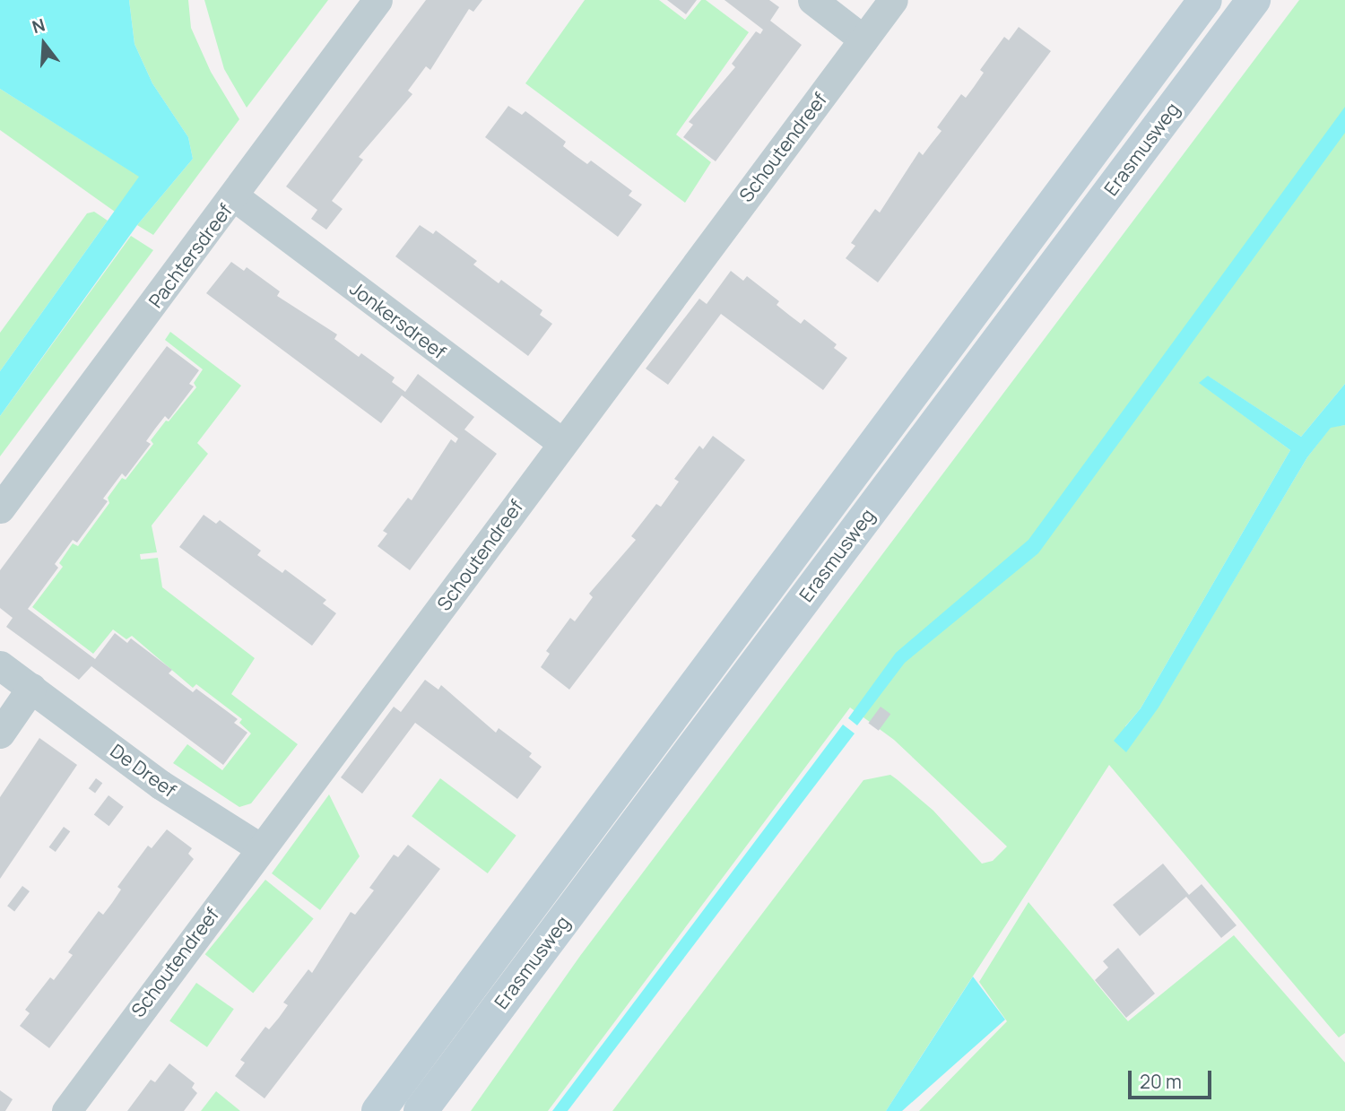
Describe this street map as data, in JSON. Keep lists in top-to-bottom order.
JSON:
{
  "streets": {
    "main road": ["Erasmusweg"],
    "street": [
      "Schoutendreef",
      "Pachtersdreef",
      "Jonkersdreef",
      "De Dreef"
    ]
  },
  "crossings": [
    ["Schoutendreef", "Jonkersdreef"],
    ["Schoutendreef", "De Dreef"],
    ["Pachtersdreef", "Jonkersdreef"]
  ],
  "scale_bar": "20 m",
  "north": "top"
}
